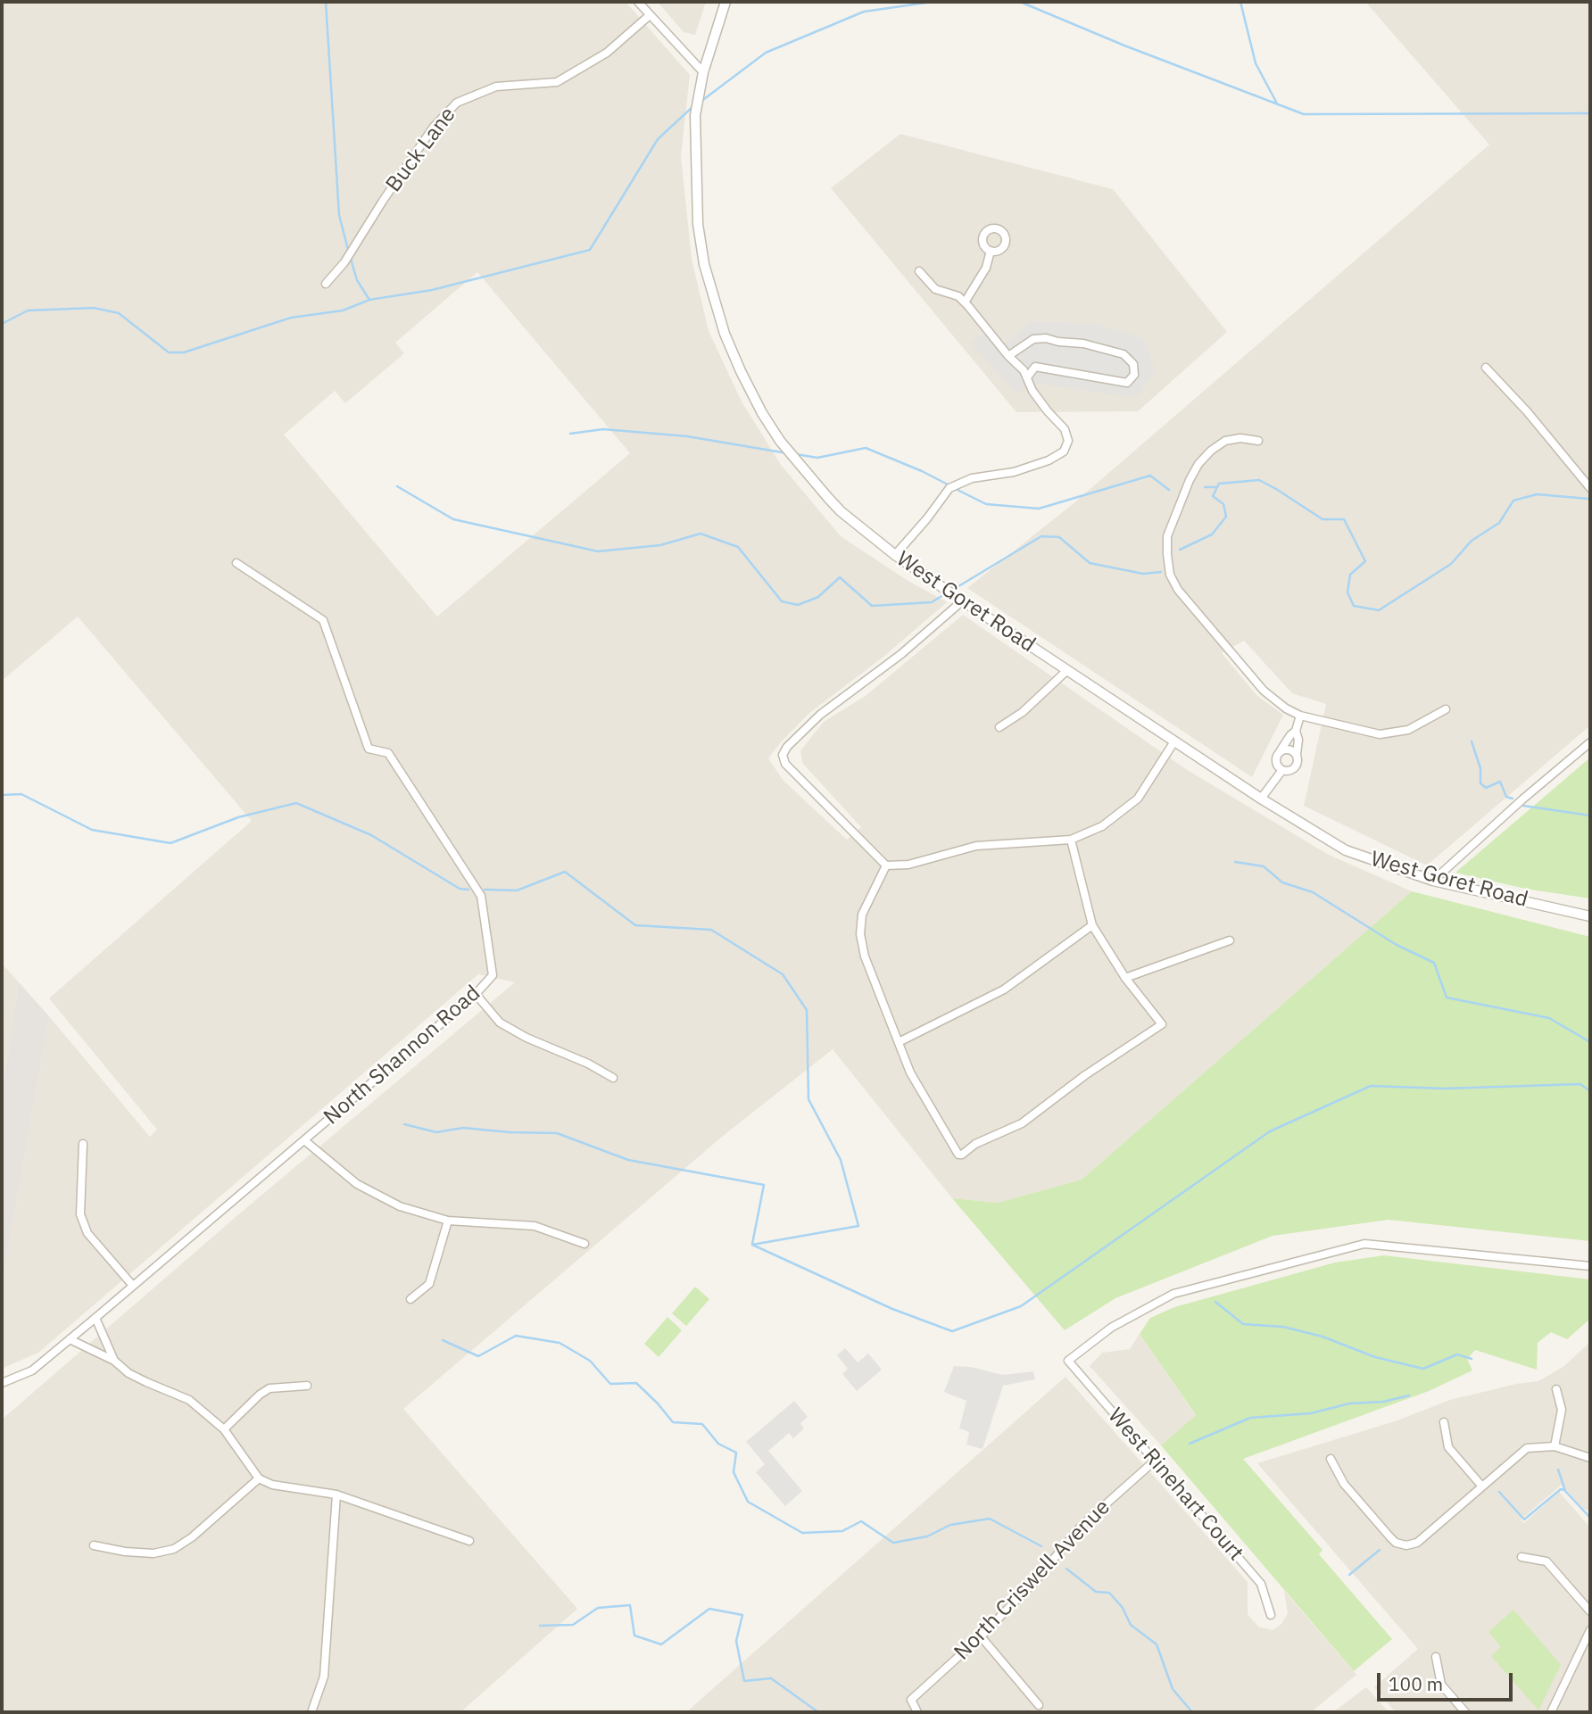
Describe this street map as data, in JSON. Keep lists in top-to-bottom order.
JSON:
{
  "streets": {
    "street": [
      "Buck Lane",
      "West Goret Road",
      "North Shannon Road",
      "West Rinehart Court",
      "North Criswell Avenue"
    ]
  },
  "crossings": [
    ["West Rinehart Court", "North Criswell Avenue"]
  ],
  "scale_bar": "100 m"
}
